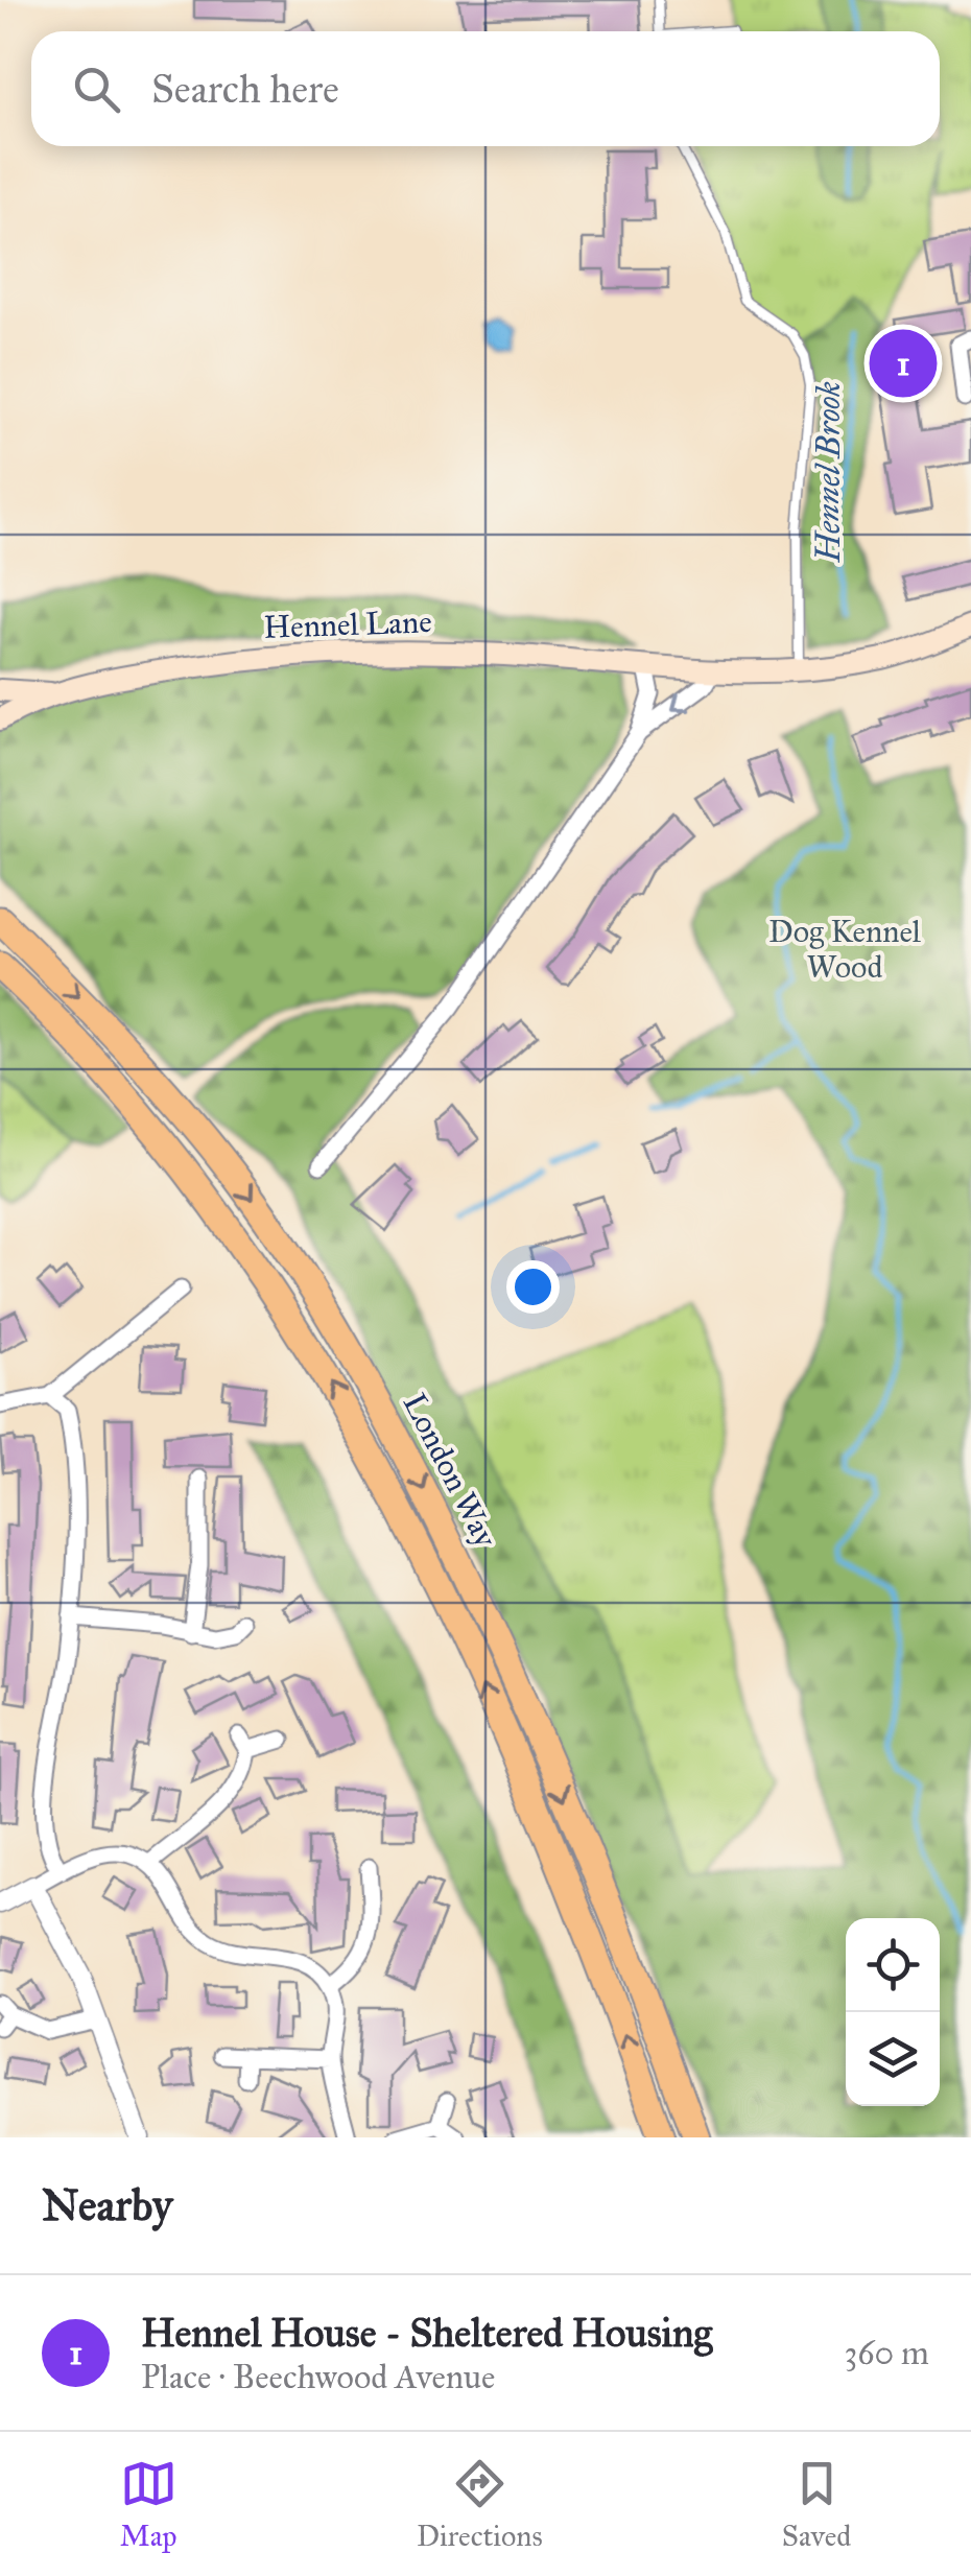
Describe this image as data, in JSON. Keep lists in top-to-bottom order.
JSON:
{
  "streets": {
    "highway": ["London Way"],
    "main road": ["Hennel Lane"]
  },
  "water": ["Hennel Brook"],
  "parks": ["Dog Kennel Wood"],
  "page": {
    "search": "Search here",
    "pins": "1",
    "heading": "Nearby",
    "list": [
      {
        "mark": "1",
        "name": "Hennel House - Sheltered Housing",
        "note": "Place · Beechwood Avenue",
        "value": "360 m"
      }
    ],
    "nav": ["Map", "Directions", "Saved"]
  }
}
